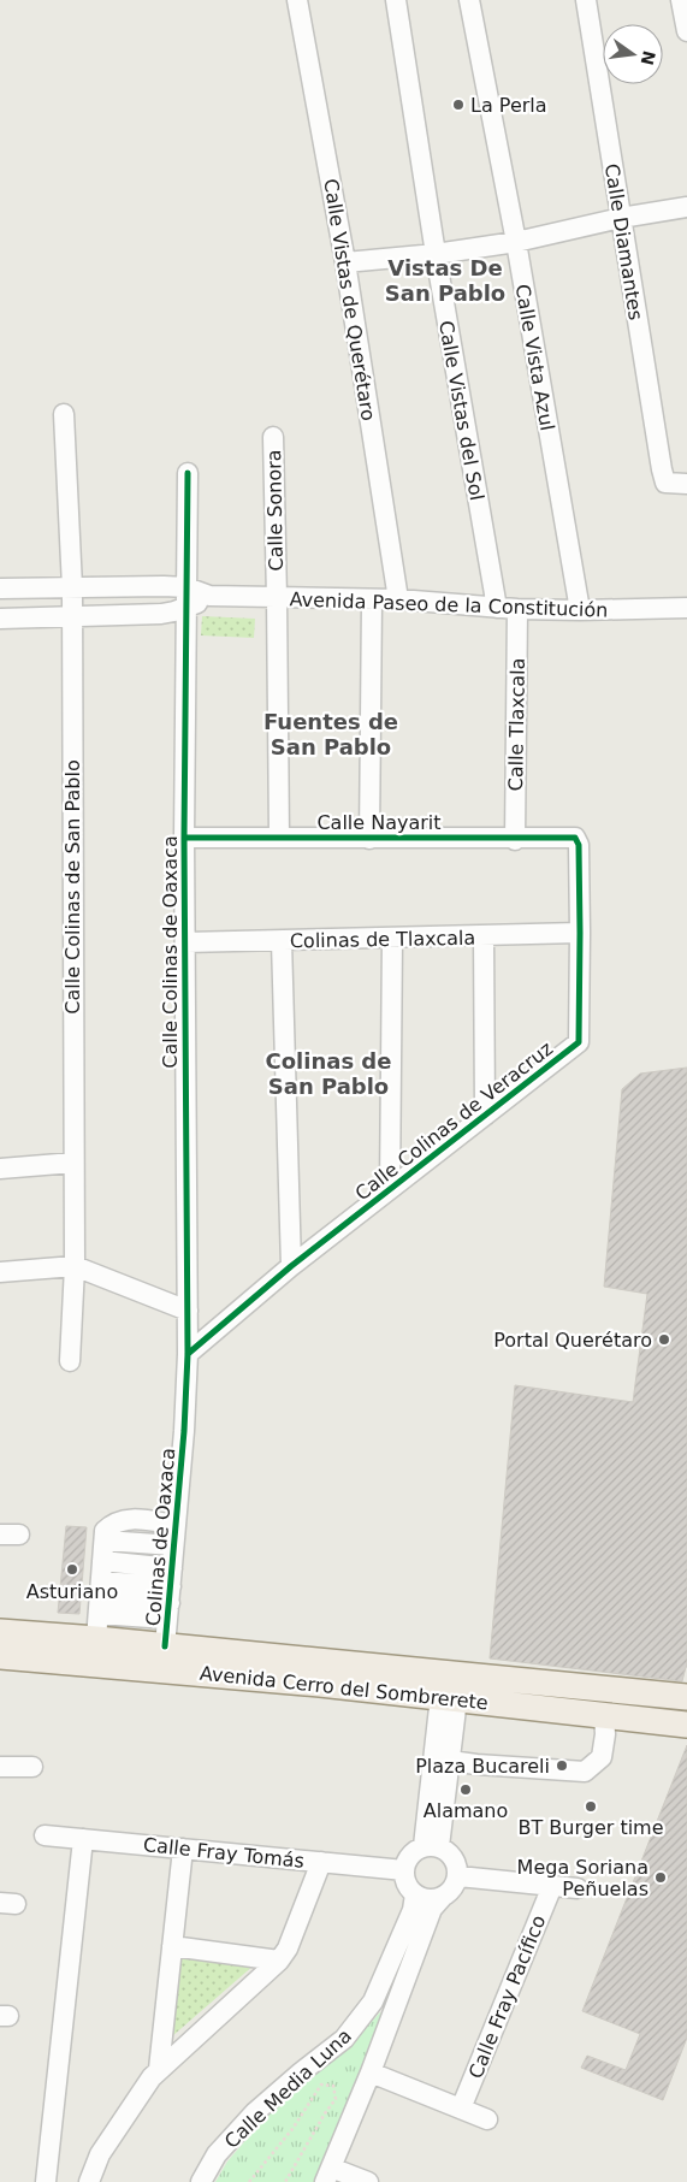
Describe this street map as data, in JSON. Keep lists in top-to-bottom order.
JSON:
{
  "streets": {
    "main road": ["Avenida Cerro del Sombrerete"],
    "street": [
      "Calle Diamantes",
      "Calle Vistas de Querétaro",
      "Calle Vista Azul",
      "Calle Vistas del Sol",
      "Calle Sonora",
      "Avenida Paseo de la Constitución",
      "Calle Tlaxcala",
      "Calle Nayarit",
      "Calle Colinas de San Pablo",
      "Colinas de Tlaxcala",
      "Calle Colinas de Oaxaca",
      "Calle Colinas de Veracruz",
      "Colinas de Oaxaca",
      "Calle Fray Tomás",
      "Calle Fray Pacífico",
      "Calle Media Luna"
    ]
  },
  "crossings": [
    ["Calle Vistas de Querétaro", "Avenida Paseo de la Constitución"],
    ["Calle Vista Azul", "Avenida Paseo de la Constitución"],
    ["Calle Vistas del Sol", "Avenida Paseo de la Constitución"],
    ["Calle Sonora", "Avenida Paseo de la Constitución"],
    ["Calle Sonora", "Calle Nayarit"],
    ["Avenida Paseo de la Constitución", "Calle Tlaxcala"],
    ["Avenida Paseo de la Constitución", "Calle Colinas de Oaxaca"],
    ["Calle Tlaxcala", "Calle Nayarit"],
    ["Calle Nayarit", "Calle Colinas de Oaxaca"],
    ["Calle Nayarit", "Calle Colinas de Veracruz"],
    ["Colinas de Tlaxcala", "Calle Colinas de Oaxaca"],
    ["Colinas de Tlaxcala", "Calle Colinas de Veracruz"],
    ["Calle Colinas de Oaxaca", "Calle Colinas de Veracruz"],
    ["Calle Colinas de Oaxaca", "Colinas de Oaxaca"],
    ["Colinas de Oaxaca", "Avenida Cerro del Sombrerete"],
    ["Calle Fray Tomás", "Calle Fray Pacífico"],
    ["Calle Fray Tomás", "Calle Media Luna"],
    ["Calle Fray Pacífico", "Calle Media Luna"]
  ],
  "districts": ["Vistas De San Pablo", "Fuentes de San Pablo", "Colinas de San Pablo"],
  "places": [
    "La Perla",
    "Portal Querétaro",
    "Asturiano",
    "Plaza Bucareli",
    "Alamano",
    "BT Burger time",
    "Mega Soriana Peñuelas"
  ],
  "north": "right"
}
